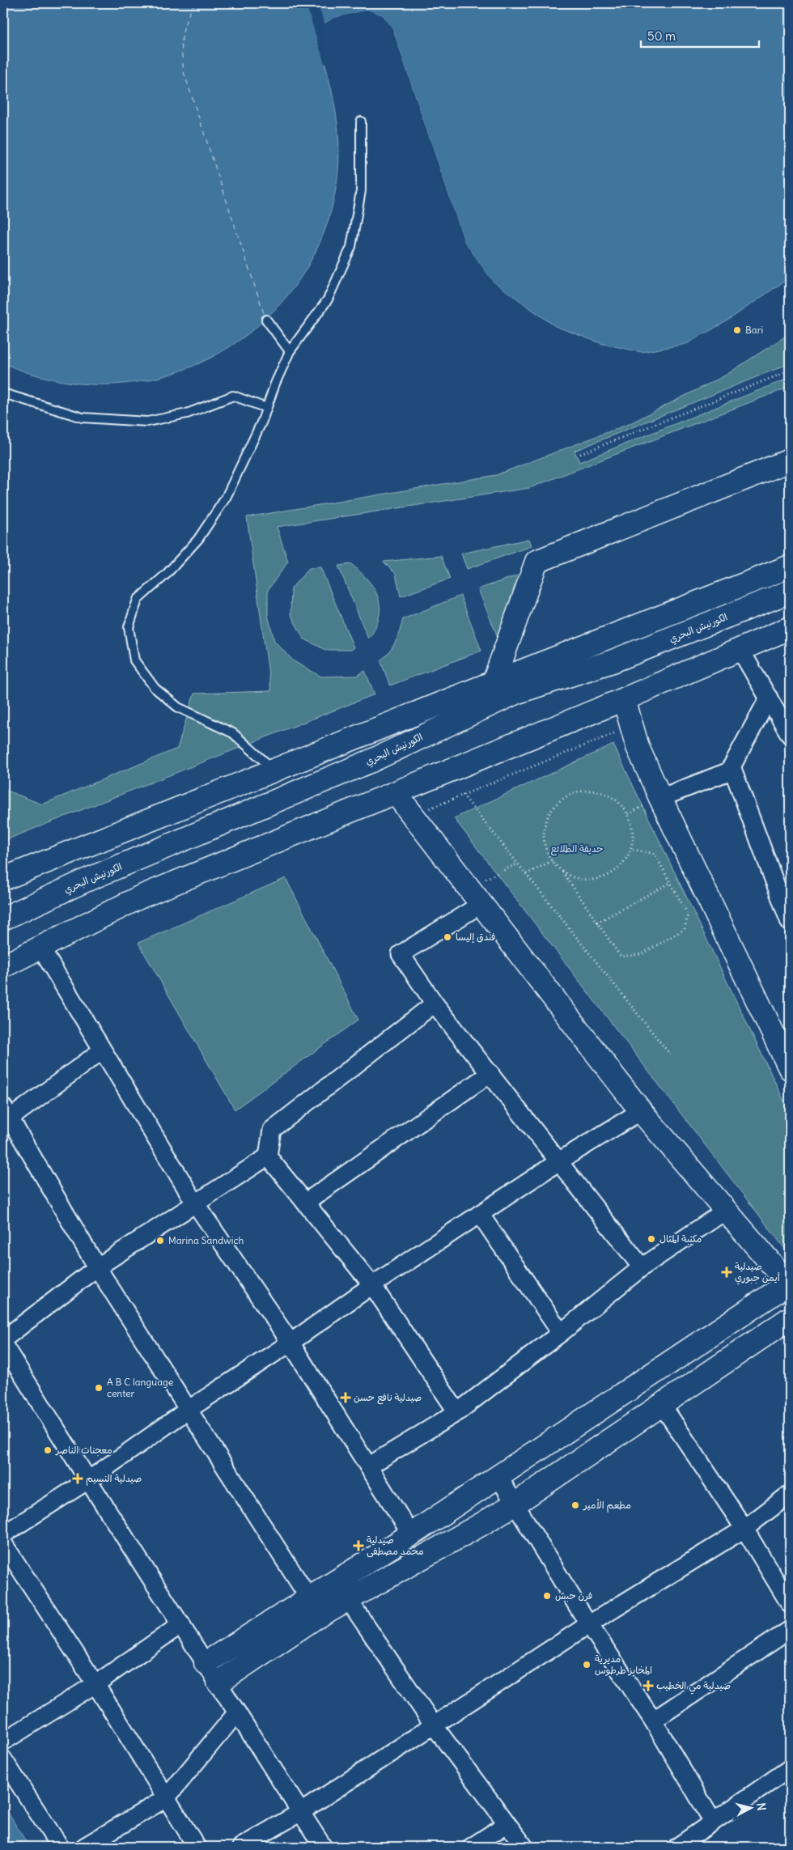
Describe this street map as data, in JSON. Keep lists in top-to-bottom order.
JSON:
{
  "streets": {
    "street": ["الكورنيش البحري"]
  },
  "parks": ["حديقة الطلائع"],
  "places": {
    "other": [
      "Bari",
      "فندق إليسا",
      "مكتبة المثال",
      "Marina Sandwich",
      "A B C language center",
      "معجنات الناصر",
      "مطعم الأمير",
      "فرن حبش",
      "مديرية المخابز طرطوس"
    ],
    "health": [
      "صيدلية أيمن جبوري",
      "صيدلية نافع حسن",
      "صيدلية النسيم",
      "صيدلية محمد مصطفى",
      "صيدلية مي الخطيب"
    ]
  },
  "scale_bar": "50 m",
  "north": "right"
}
